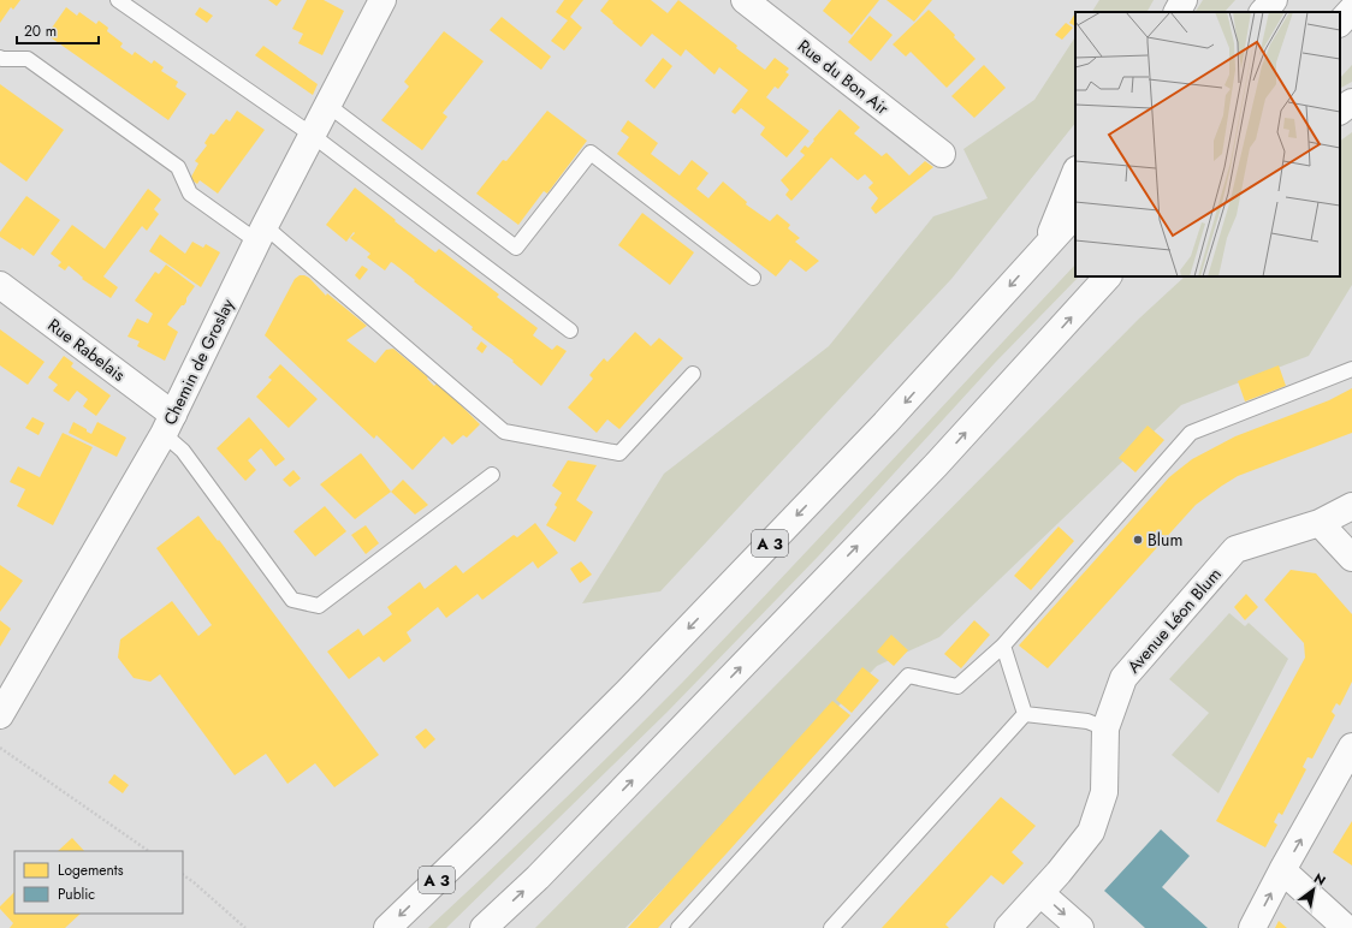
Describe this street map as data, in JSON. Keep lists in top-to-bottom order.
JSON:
{
  "streets": {
    "main road": [
      "Rue du Bon Air",
      "Rue Rabelais",
      "Chemin de Groslay",
      "A 3",
      "Avenue Léon Blum"
    ]
  },
  "crossings": [
    ["Rue Rabelais", "Chemin de Groslay"]
  ],
  "places": ["Blum"],
  "legend": ["Logements", "Public"],
  "scale_bar": "20 m",
  "north": "top right"
}
